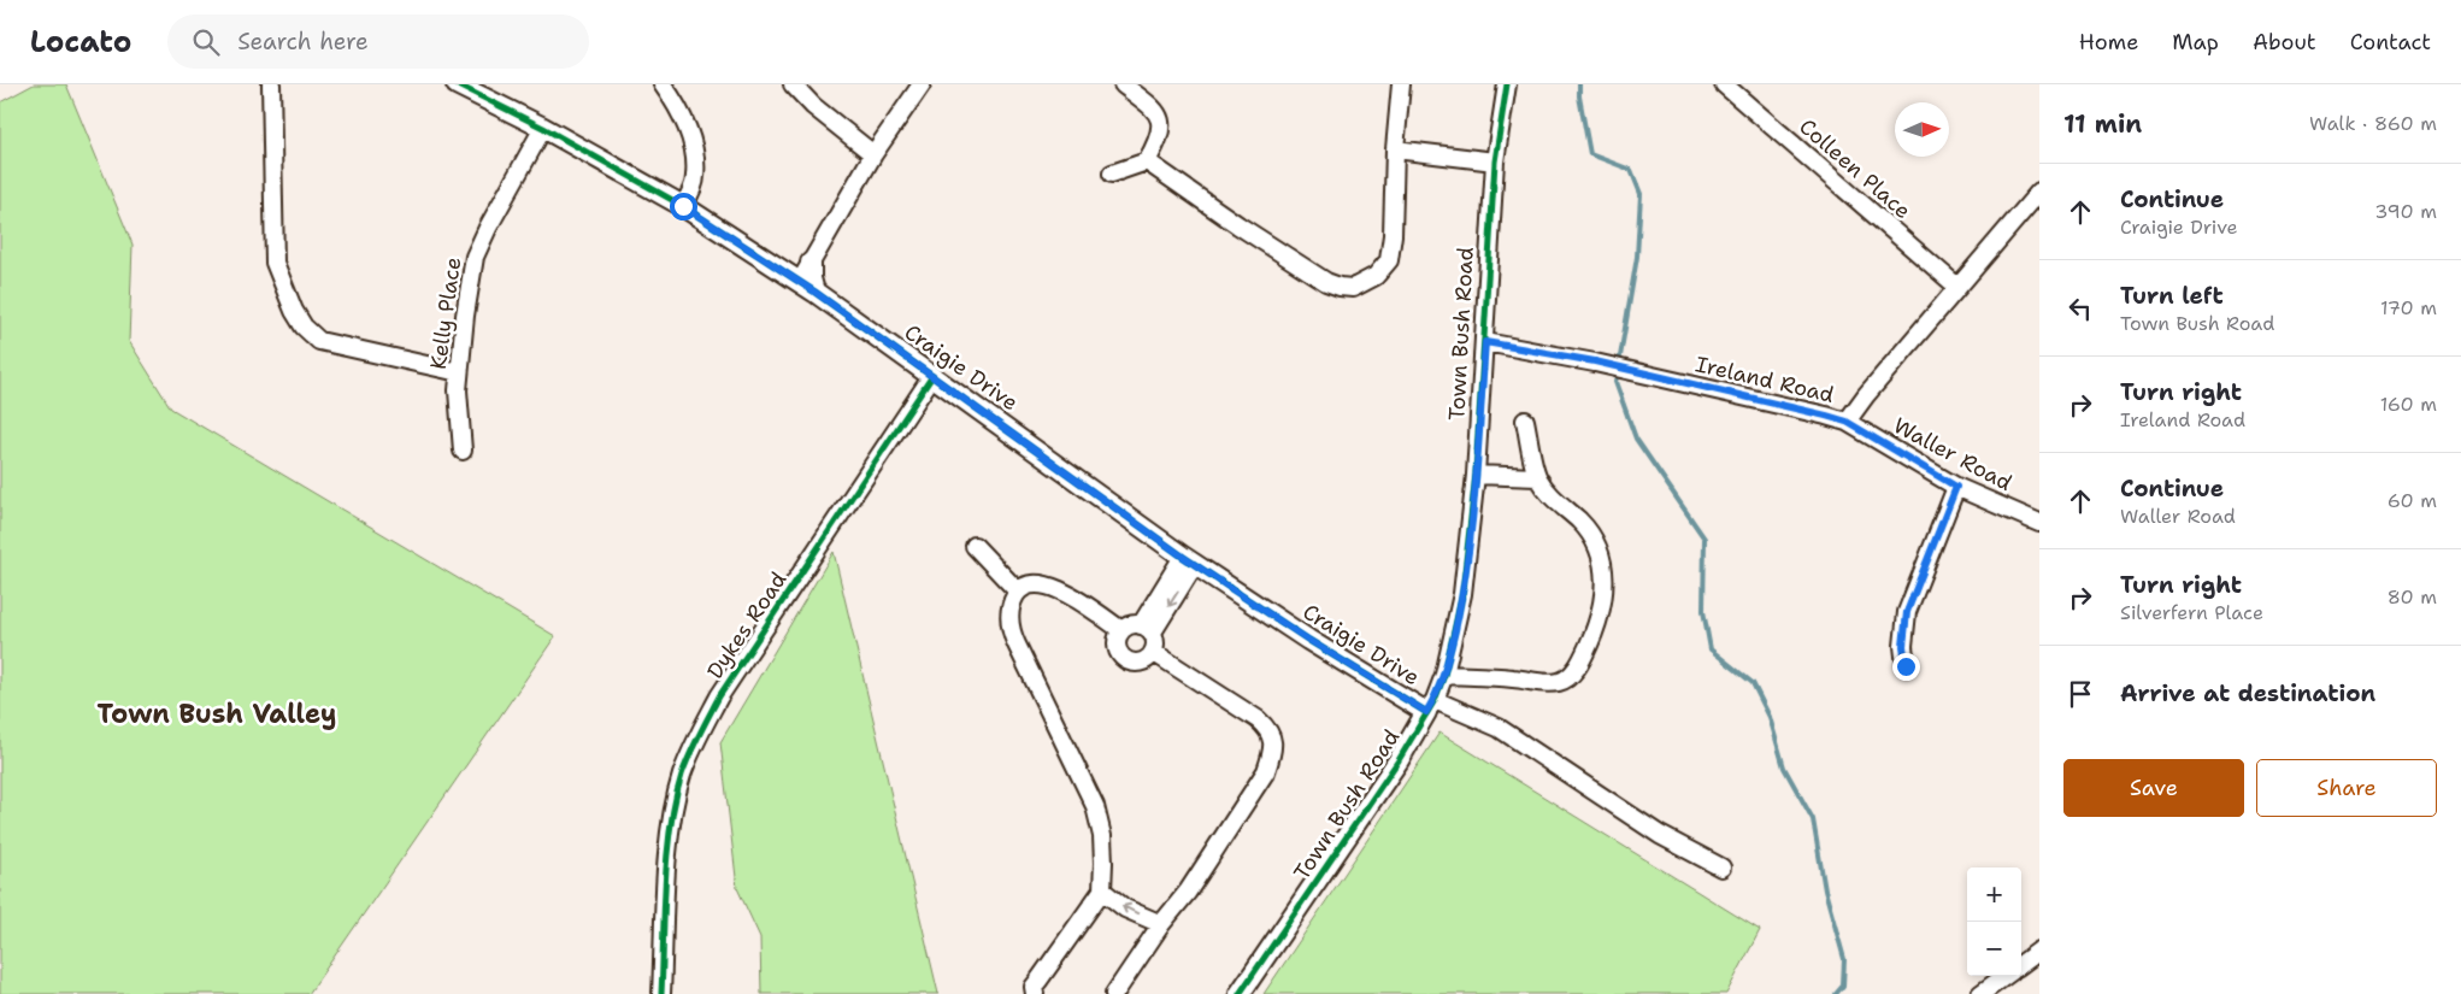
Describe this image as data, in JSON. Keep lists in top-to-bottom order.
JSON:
{
  "streets": {
    "street": [
      "Colleen Place",
      "Kelly Place",
      "Town Bush Road",
      "Craigie Drive",
      "Ireland Road",
      "Waller Road",
      "Dykes Road"
    ]
  },
  "crossings": [
    ["Colleen Place", "Ireland Road"],
    ["Kelly Place", "Craigie Drive"],
    ["Town Bush Road", "Craigie Drive"],
    ["Town Bush Road", "Ireland Road"],
    ["Craigie Drive", "Dykes Road"],
    ["Ireland Road", "Waller Road"]
  ],
  "districts": ["Town Bush Valley"],
  "north": "right",
  "page": {
    "header": "Locato",
    "search": "Search here",
    "nav": [
      "Home",
      "Map",
      "About",
      "Contact"
    ],
    "heading": ["11 min", "Walk · 860 m"],
    "list": [
      ["Continue", "Craigie Drive", "390 m"],
      ["Turn left", "Town Bush Road", "170 m"],
      ["Turn right", "Ireland Road", "160 m"],
      ["Continue", "Waller Road", "60 m"],
      ["Turn right", "Silverfern Place", "80 m"],
      "Arrive at destination"
    ],
    "buttons": ["Save", "Share"],
    "map_buttons": ["+", "−"]
  }
}
